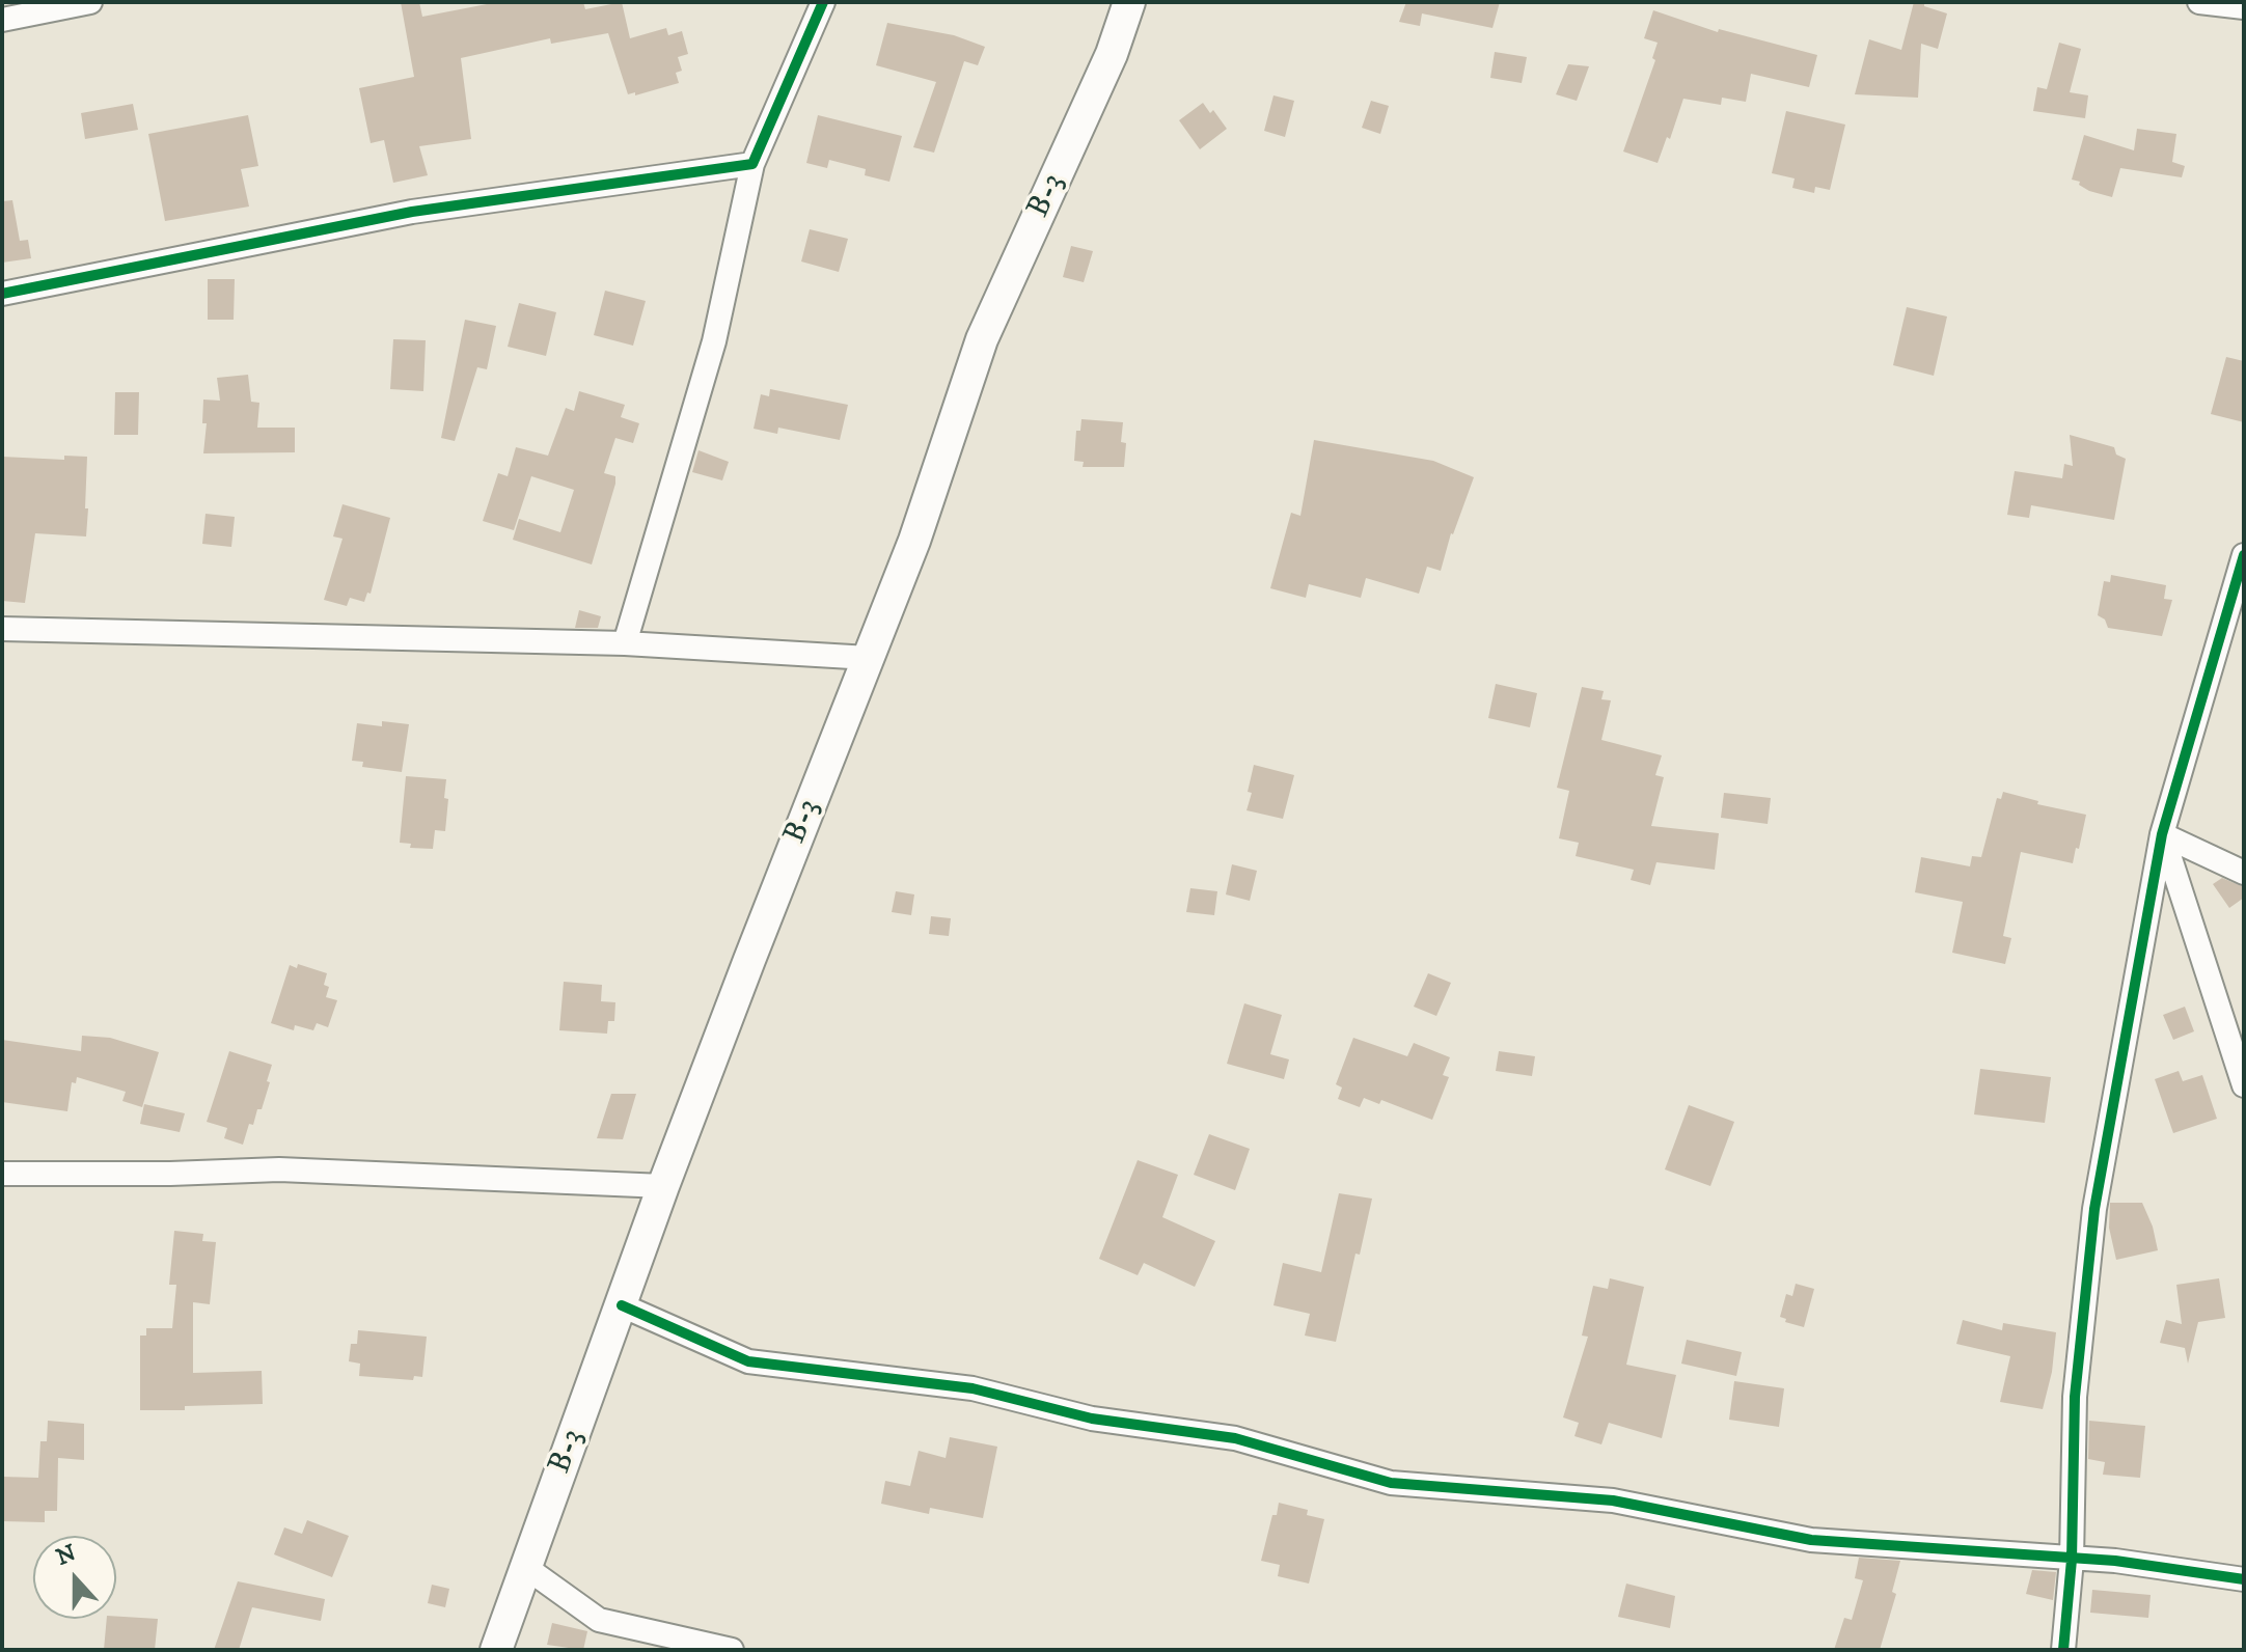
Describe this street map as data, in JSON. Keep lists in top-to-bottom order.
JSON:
{
  "streets": {
    "main road": ["B-3"]
  },
  "north": "top"
}
